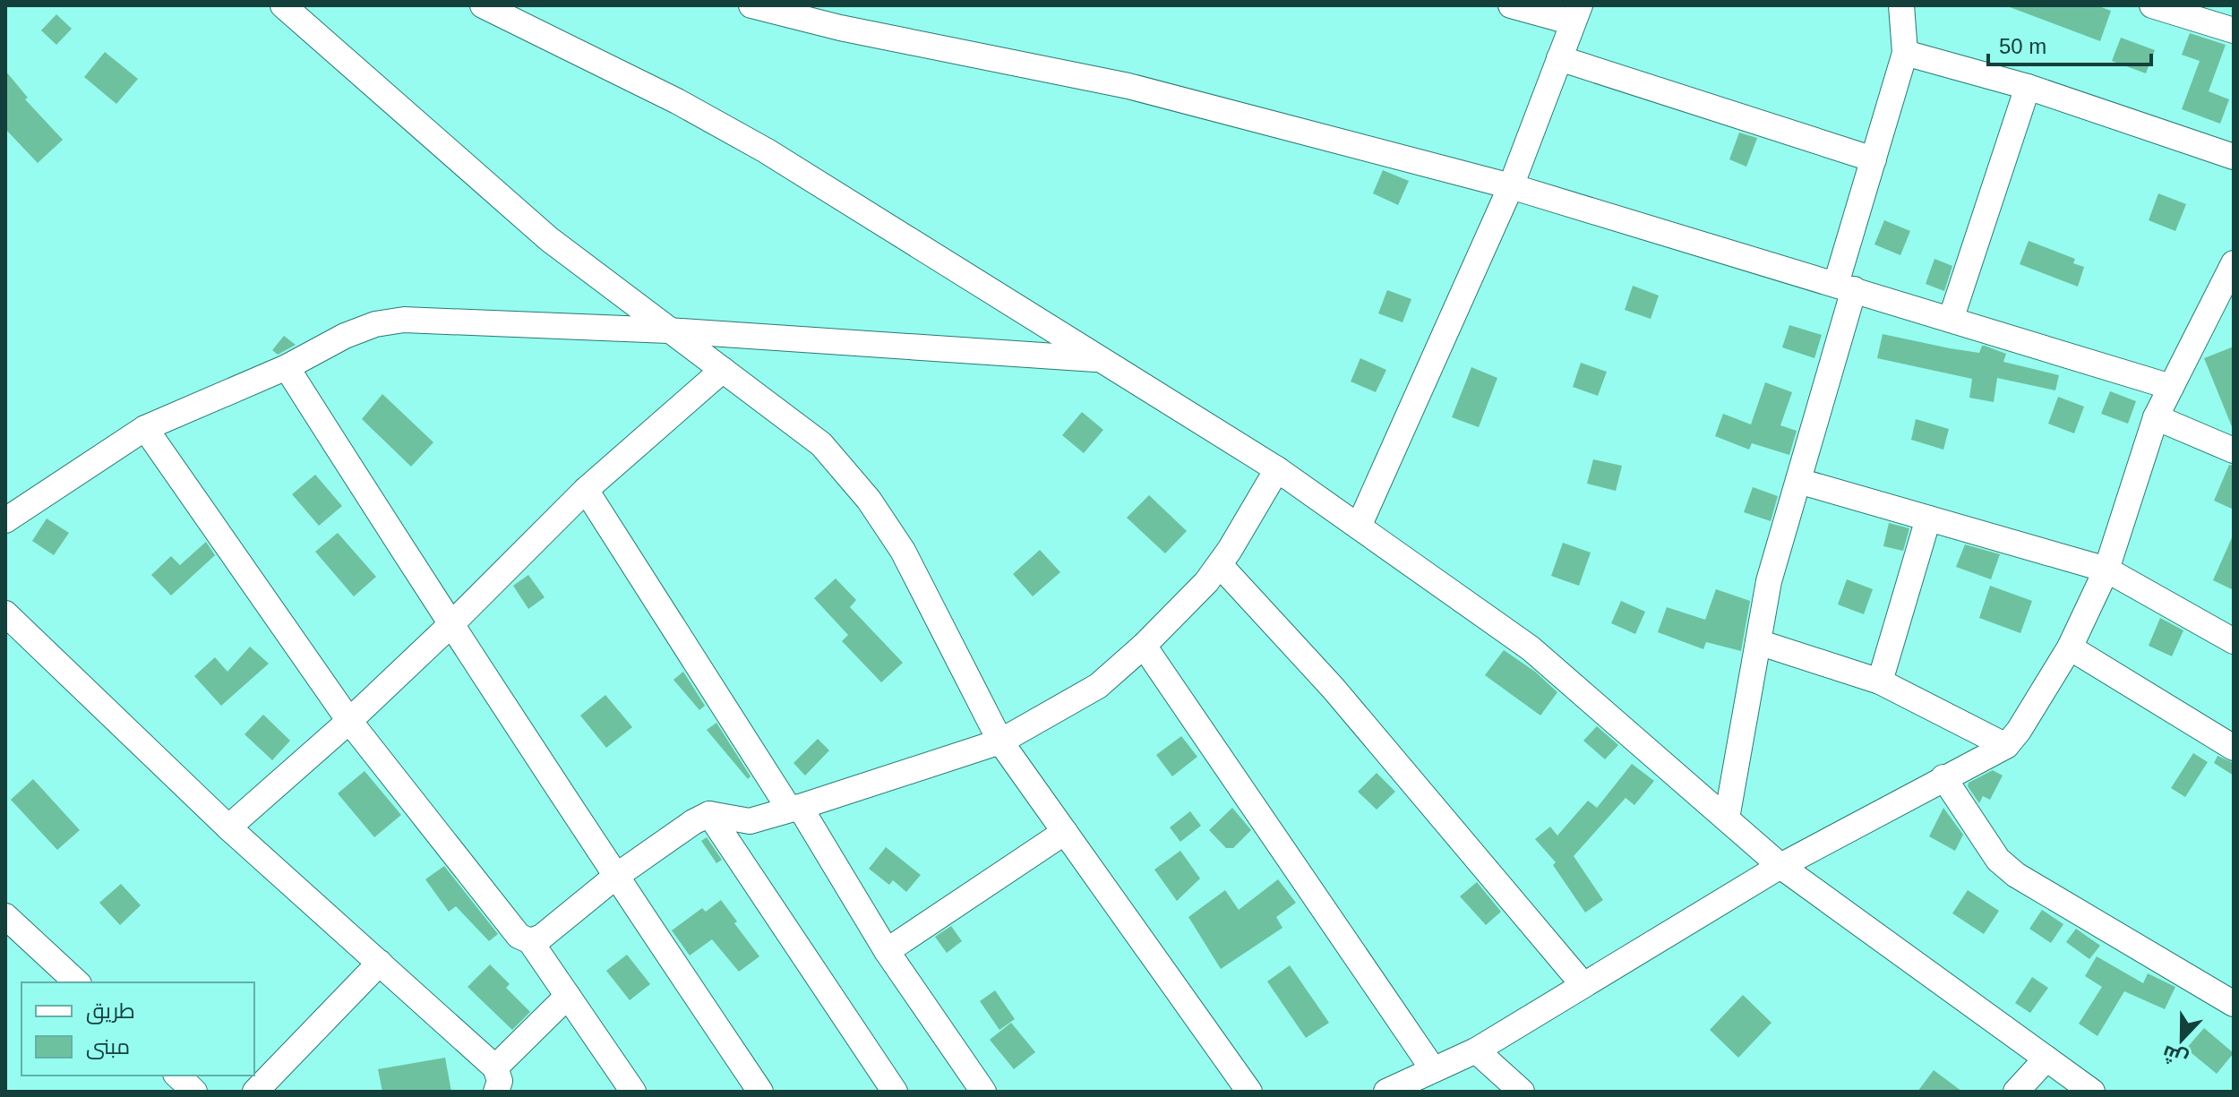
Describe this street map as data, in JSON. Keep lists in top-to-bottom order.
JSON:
{
  "legend": ["طريق", "مبنى"],
  "scale_bar": "50 m",
  "north": "bottom"
}
